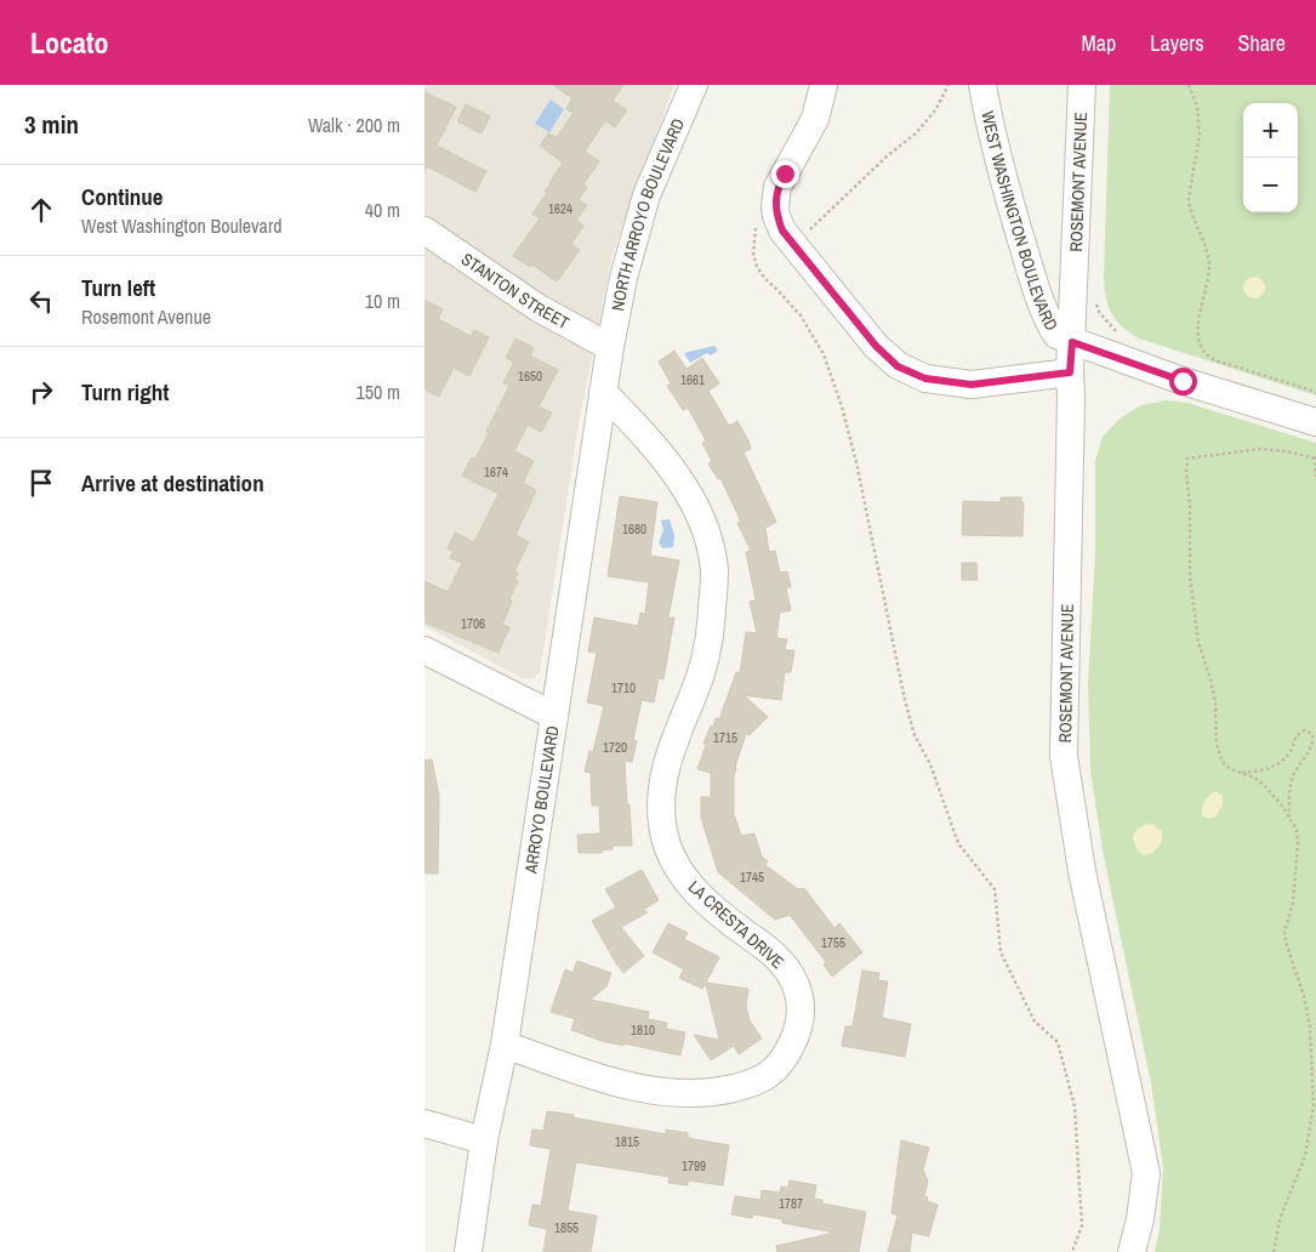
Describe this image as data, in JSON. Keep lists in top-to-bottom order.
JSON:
{
  "streets": {
    "street": [
      "ROSEMONT AVENUE",
      "NORTH ARROYO BOULEVARD",
      "WEST WASHINGTON BOULEVARD",
      "STANTON STREET",
      "ARROYO BOULEVARD",
      "LA CRESTA DRIVE"
    ]
  },
  "crossings": [
    ["ROSEMONT AVENUE", "WEST WASHINGTON BOULEVARD"],
    ["NORTH ARROYO BOULEVARD", "STANTON STREET"],
    ["NORTH ARROYO BOULEVARD", "ARROYO BOULEVARD"],
    ["STANTON STREET", "ARROYO BOULEVARD"],
    ["ARROYO BOULEVARD", "LA CRESTA DRIVE"]
  ],
  "house_numbers": [
    "1624",
    "1650",
    "1661",
    "1674",
    "1680",
    "1706",
    "1710",
    "1715",
    "1720",
    "1745",
    "1755",
    "1810",
    "1815",
    "1799",
    "1787",
    "1855"
  ],
  "page": {
    "header": "Locato",
    "nav": ["Map", "Layers", "Share"],
    "heading": ["3 min", "Walk · 200 m"],
    "map_buttons": ["+", "−"],
    "list": [
      ["Continue", "West Washington Boulevard", "40 m"],
      ["Turn left", "Rosemont Avenue", "10 m"],
      ["Turn right", "150 m"],
      "Arrive at destination"
    ]
  }
}
